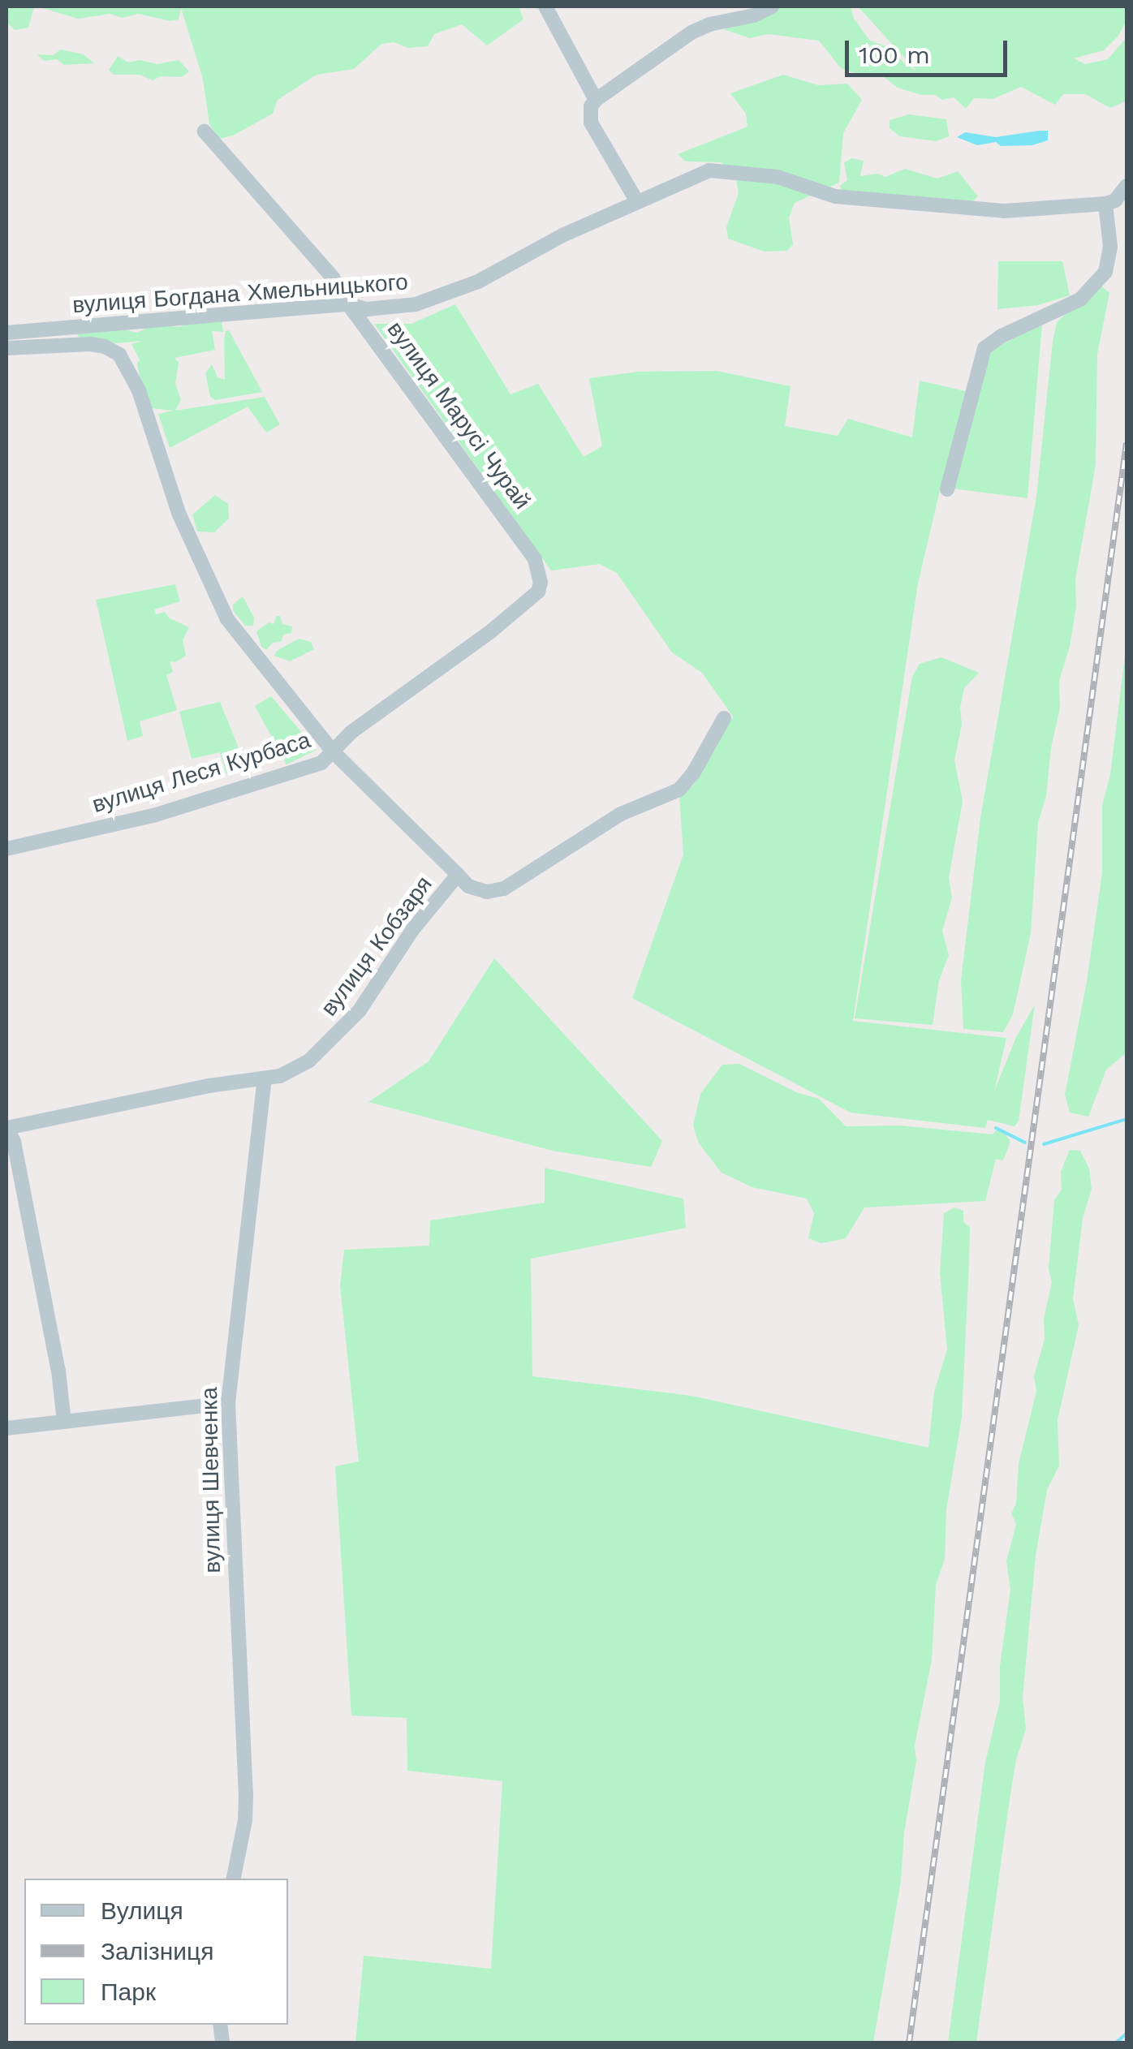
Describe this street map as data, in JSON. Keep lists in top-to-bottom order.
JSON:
{
  "streets": {
    "street": [
      "вулиця Богдана Хмельницького",
      "вулиця Марусі Чурай",
      "вулиця Леся Курбаса",
      "вулиця Кобзаря",
      "вулиця Шевченка"
    ]
  },
  "crossings": [
    ["вулиця Богдана Хмельницького", "вулиця Марусі Чурай"],
    ["вулиця Марусі Чурай", "вулиця Леся Курбаса"],
    ["вулиця Кобзаря", "вулиця Шевченка"]
  ],
  "legend": ["Вулиця", "Залізниця", "Парк"],
  "scale_bar": "100 m"
}
